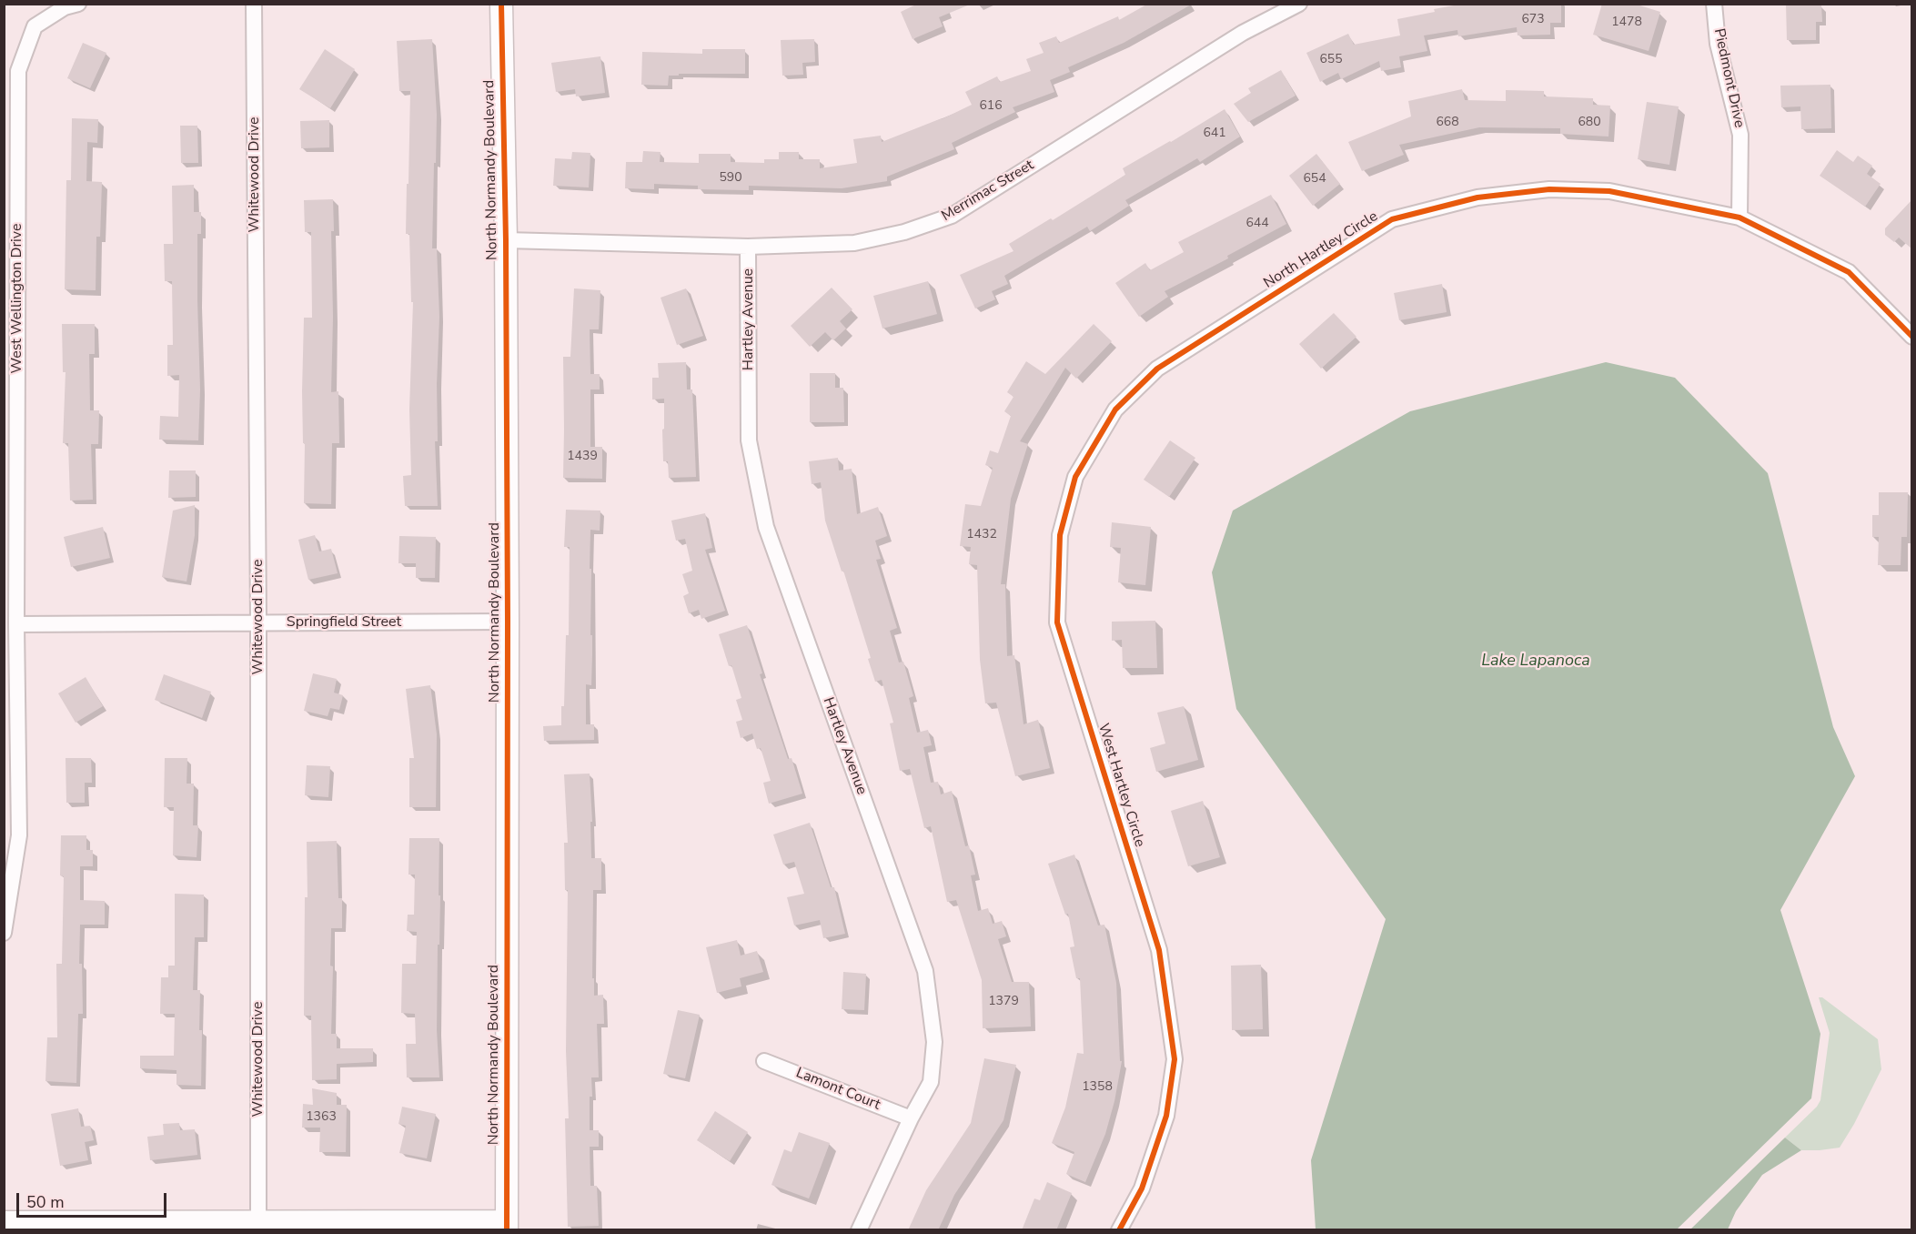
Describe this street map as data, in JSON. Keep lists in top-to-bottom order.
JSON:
{
  "streets": {
    "street": [
      "Piedmont Drive",
      "North Normandy Boulevard",
      "Whitewood Drive",
      "Merrimac Street",
      "North Hartley Circle",
      "West Wellington Drive",
      "Hartley Avenue",
      "Springfield Street",
      "West Hartley Circle",
      "Lamont Court"
    ]
  },
  "crossings": [
    ["Piedmont Drive", "North Hartley Circle"],
    ["North Normandy Boulevard", "Merrimac Street"],
    ["North Normandy Boulevard", "Springfield Street"],
    ["Whitewood Drive", "Springfield Street"],
    ["Merrimac Street", "Hartley Avenue"],
    ["North Hartley Circle", "West Hartley Circle"],
    ["West Wellington Drive", "Springfield Street"],
    ["Hartley Avenue", "Lamont Court"]
  ],
  "water": ["Lake Lapanoca"],
  "house_numbers": [
    "673",
    "1478",
    "655",
    "616",
    "668",
    "680",
    "641",
    "590",
    "654",
    "644",
    "1439",
    "1432",
    "1379",
    "1358",
    "1363"
  ],
  "scale_bar": "50 m"
}
